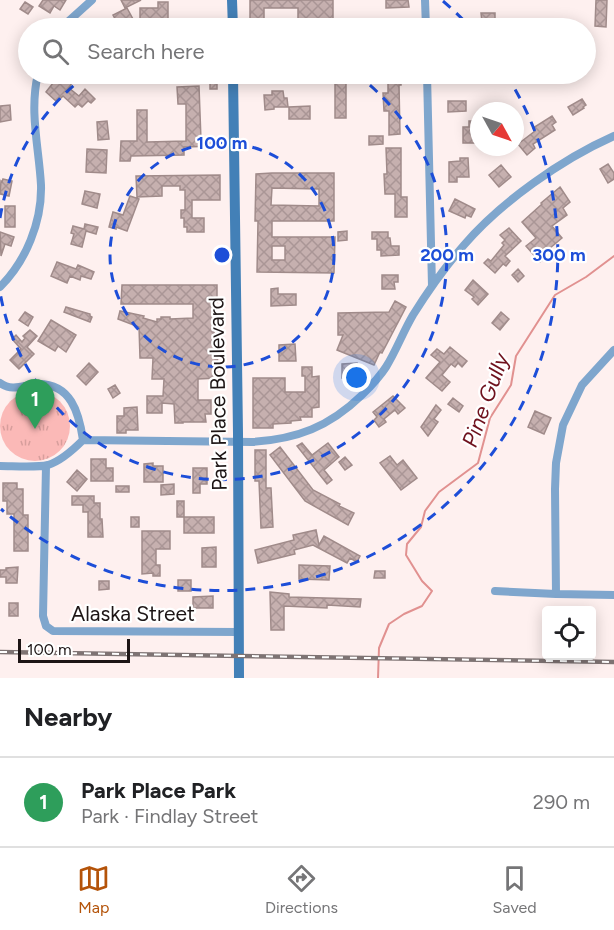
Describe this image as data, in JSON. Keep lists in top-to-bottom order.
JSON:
{
  "streets": {
    "street": ["Park Place Boulevard", "Alaska Street"]
  },
  "crossings": [
    ["Park Place Boulevard", "Alaska Street"]
  ],
  "water": ["Pine Gully"],
  "scale_bar": "100 m",
  "north": "bottom right",
  "page": {
    "search": "Search here",
    "pins": "1",
    "scale": "100 m",
    "heading": "Nearby",
    "list": [
      {
        "mark": "1",
        "name": "Park Place Park",
        "note": "Park · Findlay Street",
        "value": "290 m"
      }
    ],
    "nav": ["Map", "Directions", "Saved"]
  },
  "rings": ["100 m", "200 m", "300 m"]
}
